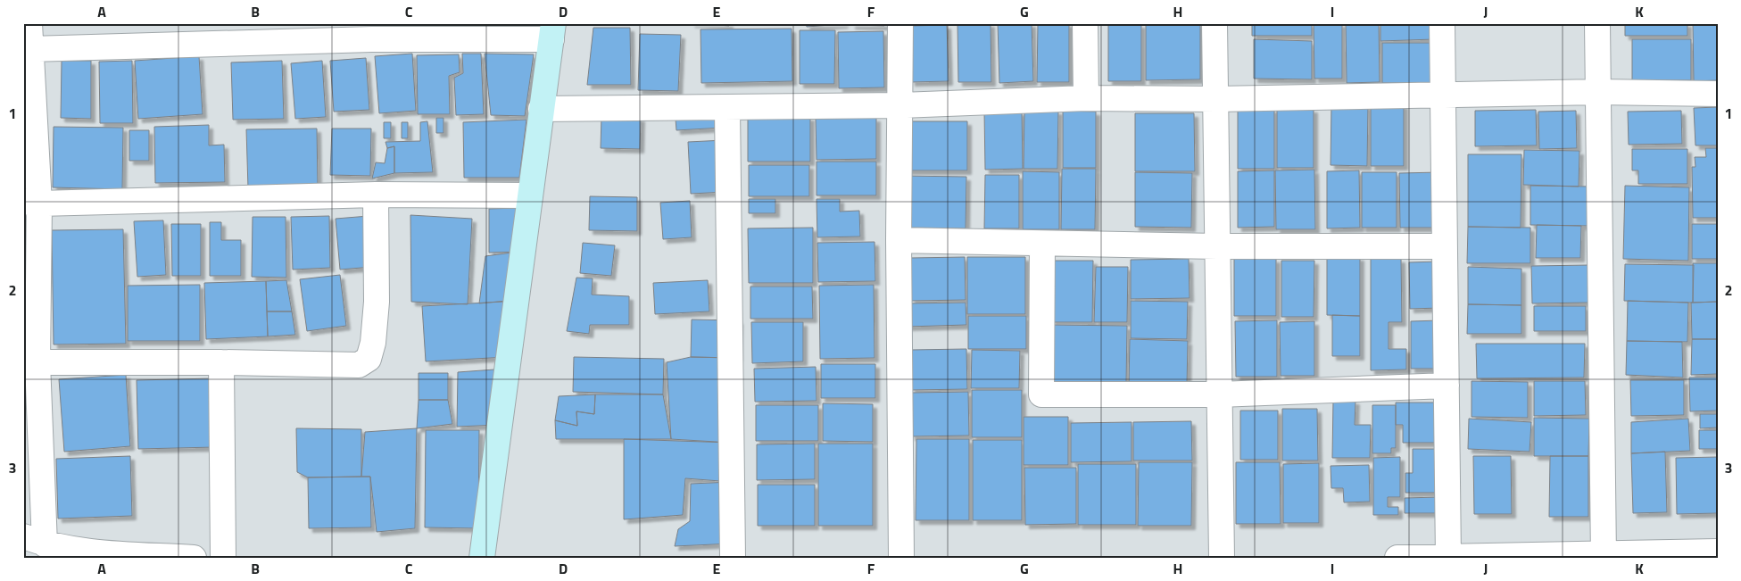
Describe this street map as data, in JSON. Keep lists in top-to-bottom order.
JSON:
{
  "grid": {
    "columns": [
      "A",
      "B",
      "C",
      "D",
      "E",
      "F",
      "G",
      "H",
      "I",
      "J",
      "K"
    ],
    "rows": ["1", "2", "3"]
  }
}
